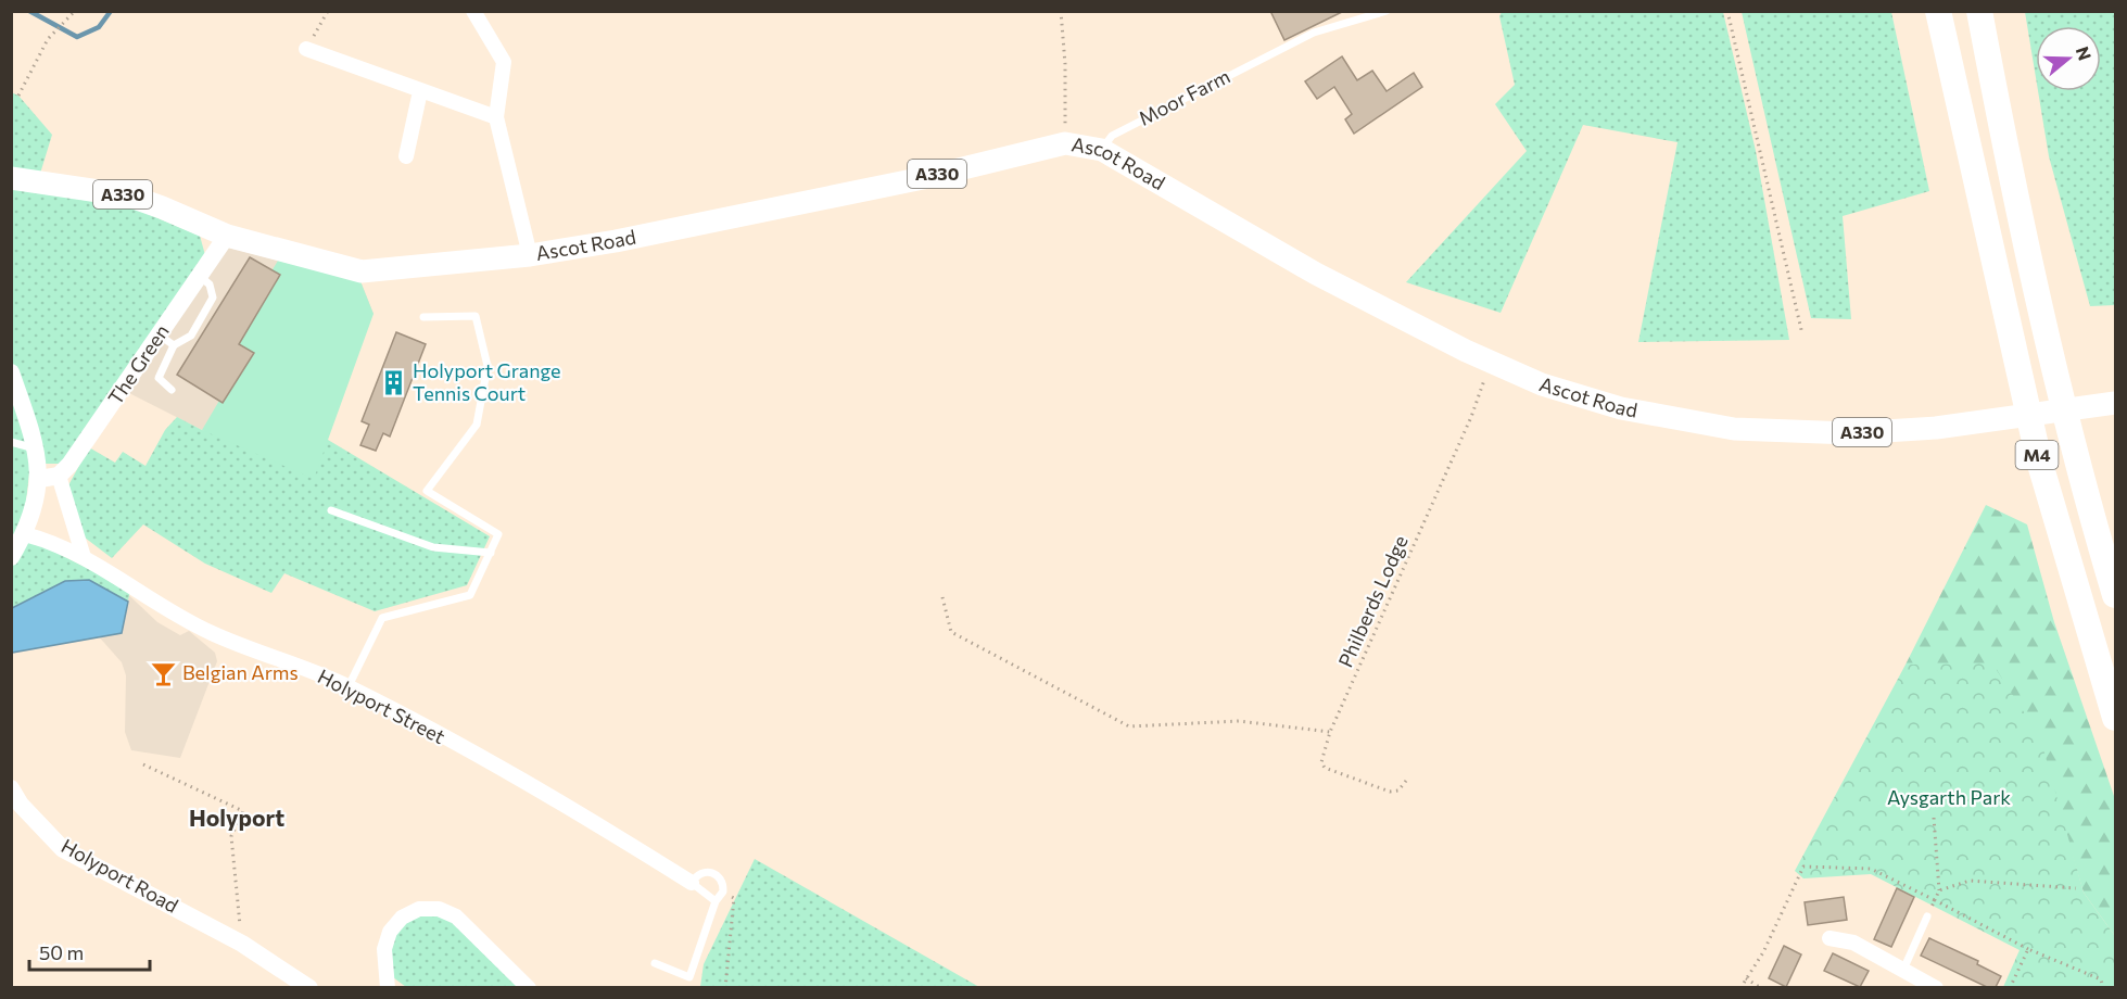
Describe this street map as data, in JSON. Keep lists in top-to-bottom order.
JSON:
{
  "streets": {
    "highway": ["M4"],
    "main road": ["Ascot Road", "A330"],
    "street": ["The Green", "Holyport Street", "Holyport Road"],
    "lane": ["Moor Farm"],
    "path": ["Philberds Lodge"]
  },
  "crossings": [
    ["Moor Farm", "Ascot Road"],
    ["Ascot Road", "The Green"],
    ["Ascot Road", "Philberds Lodge"]
  ],
  "districts": ["Holyport"],
  "parks": ["Aysgarth Park"],
  "places": {
    "building": ["Holyport Grange Tennis Court"],
    "bar": ["Belgian Arms"]
  },
  "scale_bar": "50 m",
  "north": "right"
}
